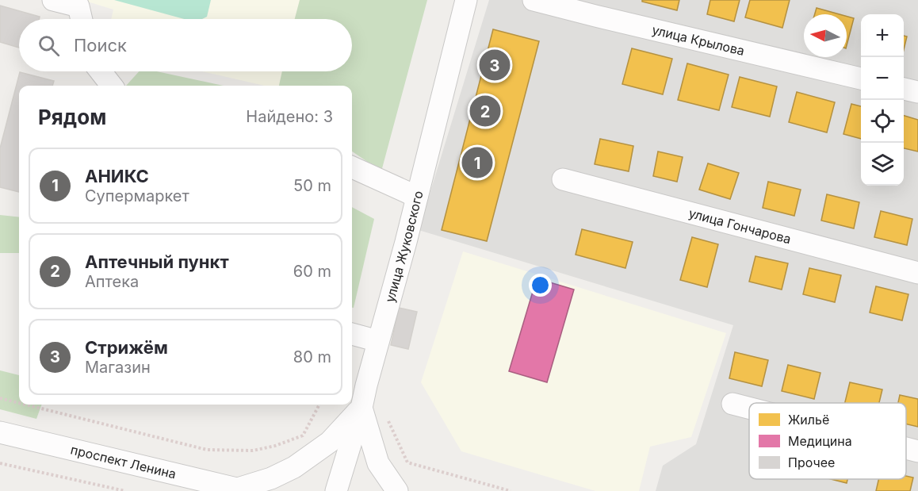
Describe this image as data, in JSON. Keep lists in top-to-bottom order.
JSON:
{
  "streets": {
    "street": [
      "улица Крылова",
      "улица Гончарова",
      "улица Жуковского",
      "проспект Ленина"
    ]
  },
  "legend": ["Жильё", "Медицина", "Прочее"],
  "north": "left",
  "page": {
    "map_buttons": ["+", "−"],
    "search": "Поиск",
    "pins": ["3", "2", "1"],
    "heading": ["Рядом", "Найдено: 3"],
    "list": [
      {
        "mark": "1",
        "name": "АНИКС",
        "note": "Супермаркет",
        "value": "50 m"
      },
      {
        "mark": "2",
        "name": "Аптечный пункт",
        "note": "Аптека",
        "value": "60 m"
      },
      {
        "mark": "3",
        "name": "Стрижём",
        "note": "Магазин",
        "value": "80 m"
      }
    ]
  }
}
